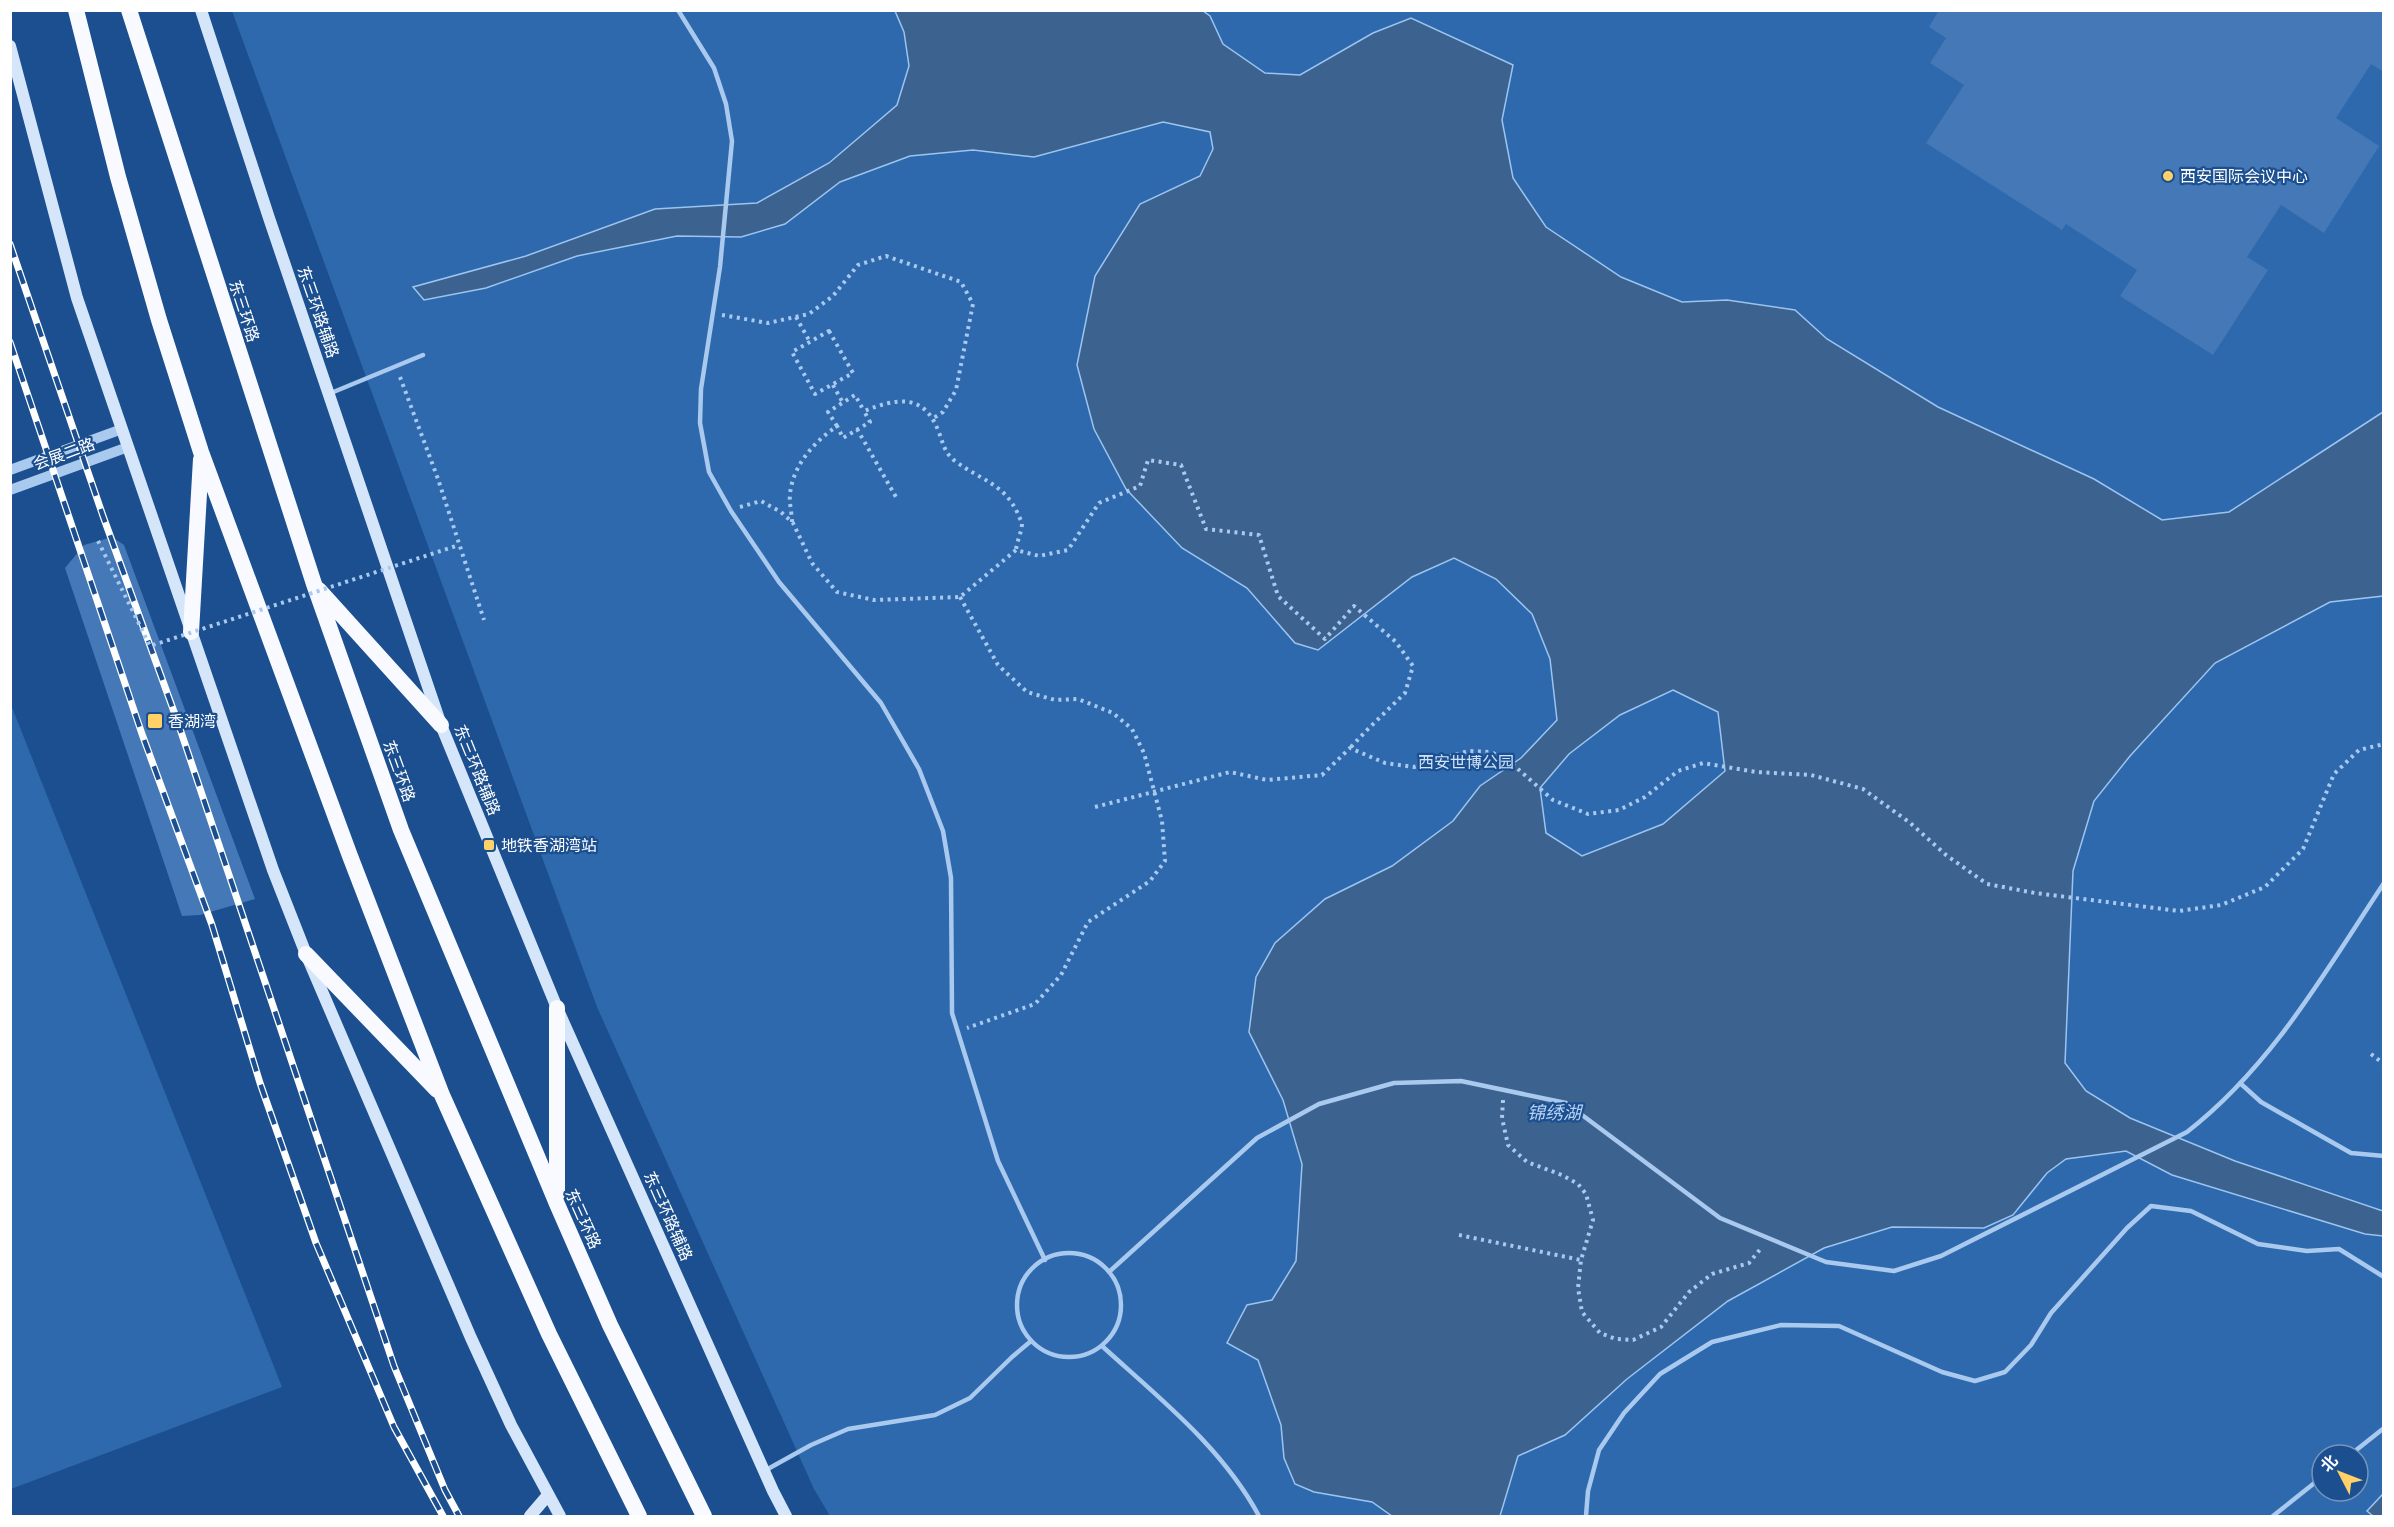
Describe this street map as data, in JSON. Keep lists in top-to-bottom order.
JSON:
{
  "streets": {
    "highway": ["东三环路"],
    "main road": ["东三环路辅路"],
    "street": ["会展二路"]
  },
  "water": ["锦绣湖"],
  "parks": ["西安世博公园"],
  "places": {
    "other": ["西安国际会议中心"],
    "transit": ["香湖湾", "地铁香湖湾站"]
  },
  "north": "top left"
}
